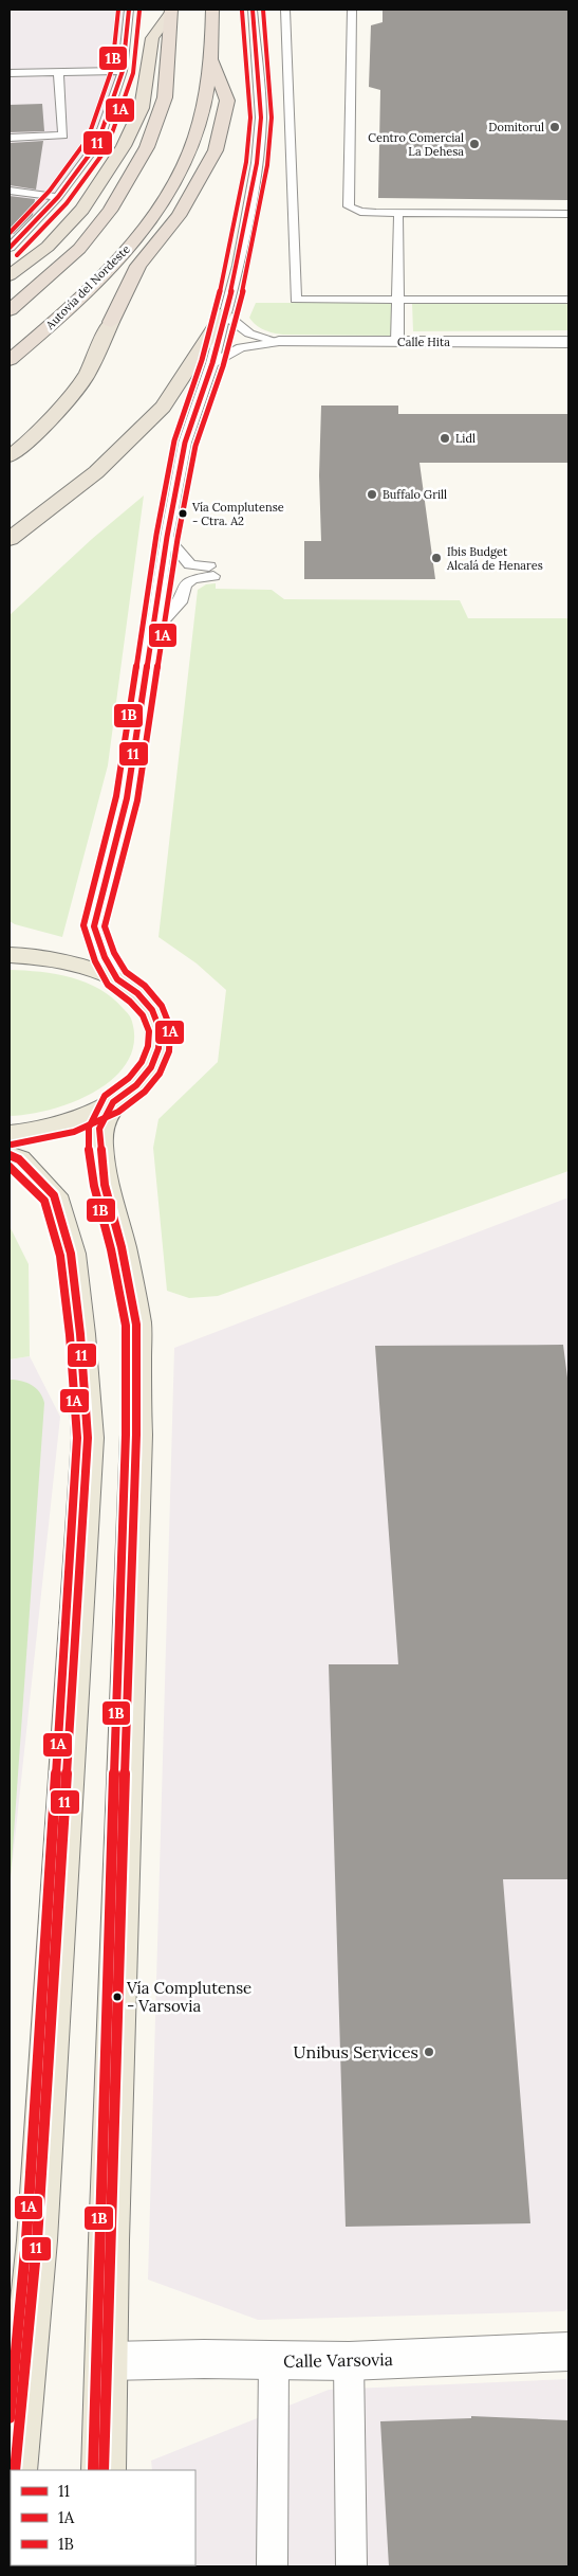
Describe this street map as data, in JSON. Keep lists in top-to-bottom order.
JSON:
{
  "streets": {
    "highway": ["Autovía del Nordeste"],
    "street": ["Calle Hita", "Calle Varsovia"]
  },
  "places": [
    "Domitorul",
    "Centro Comercial La Dehesa",
    "Lidl",
    "Buffalo Grill",
    "Vía Complutense - Ctra. A2",
    "Ibis Budget Alcalá de Henares",
    "Vía Complutense - Varsovia",
    "Unibus Services"
  ],
  "lines": ["transit line 11", "transit line 1A", "transit line 1B"],
  "legend": ["11", "1A", "1B"]
}
